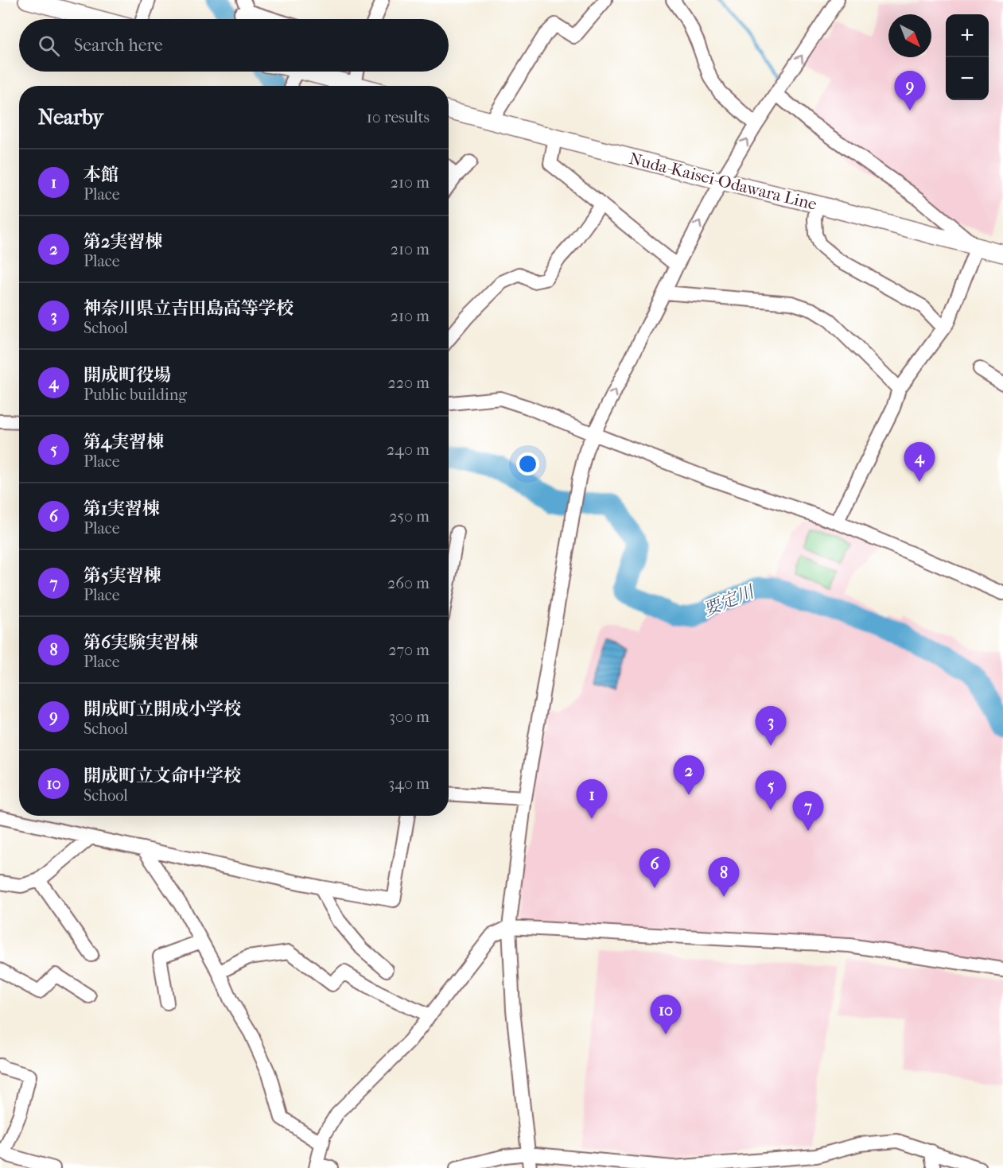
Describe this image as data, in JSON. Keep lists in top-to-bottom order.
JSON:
{
  "streets": {
    "main road": ["Nuda-Kaisei-Odawara Line"]
  },
  "water": ["要定川"],
  "north": "bottom right",
  "page": {
    "map_buttons": ["+", "−"],
    "search": "Search here",
    "pins": [
      "9",
      "4",
      "3",
      "2",
      "5",
      "1",
      "7",
      "6",
      "8",
      "10"
    ],
    "heading": ["Nearby", "10 results"],
    "list": [
      {
        "mark": "1",
        "name": "本館",
        "note": "Place",
        "value": "210 m"
      },
      {
        "mark": "2",
        "name": "第2実習棟",
        "note": "Place",
        "value": "210 m"
      },
      {
        "mark": "3",
        "name": "神奈川県立吉田島高等学校",
        "note": "School",
        "value": "210 m"
      },
      {
        "mark": "4",
        "name": "開成町役場",
        "note": "Public building",
        "value": "220 m"
      },
      {
        "mark": "5",
        "name": "第4実習棟",
        "note": "Place",
        "value": "240 m"
      },
      {
        "mark": "6",
        "name": "第1実習棟",
        "note": "Place",
        "value": "250 m"
      },
      {
        "mark": "7",
        "name": "第5実習棟",
        "note": "Place",
        "value": "260 m"
      },
      {
        "mark": "8",
        "name": "第6実験実習棟",
        "note": "Place",
        "value": "270 m"
      },
      {
        "mark": "9",
        "name": "開成町立開成小学校",
        "note": "School",
        "value": "300 m"
      },
      {
        "mark": "10",
        "name": "開成町立文命中学校",
        "note": "School",
        "value": "340 m"
      }
    ]
  }
}
